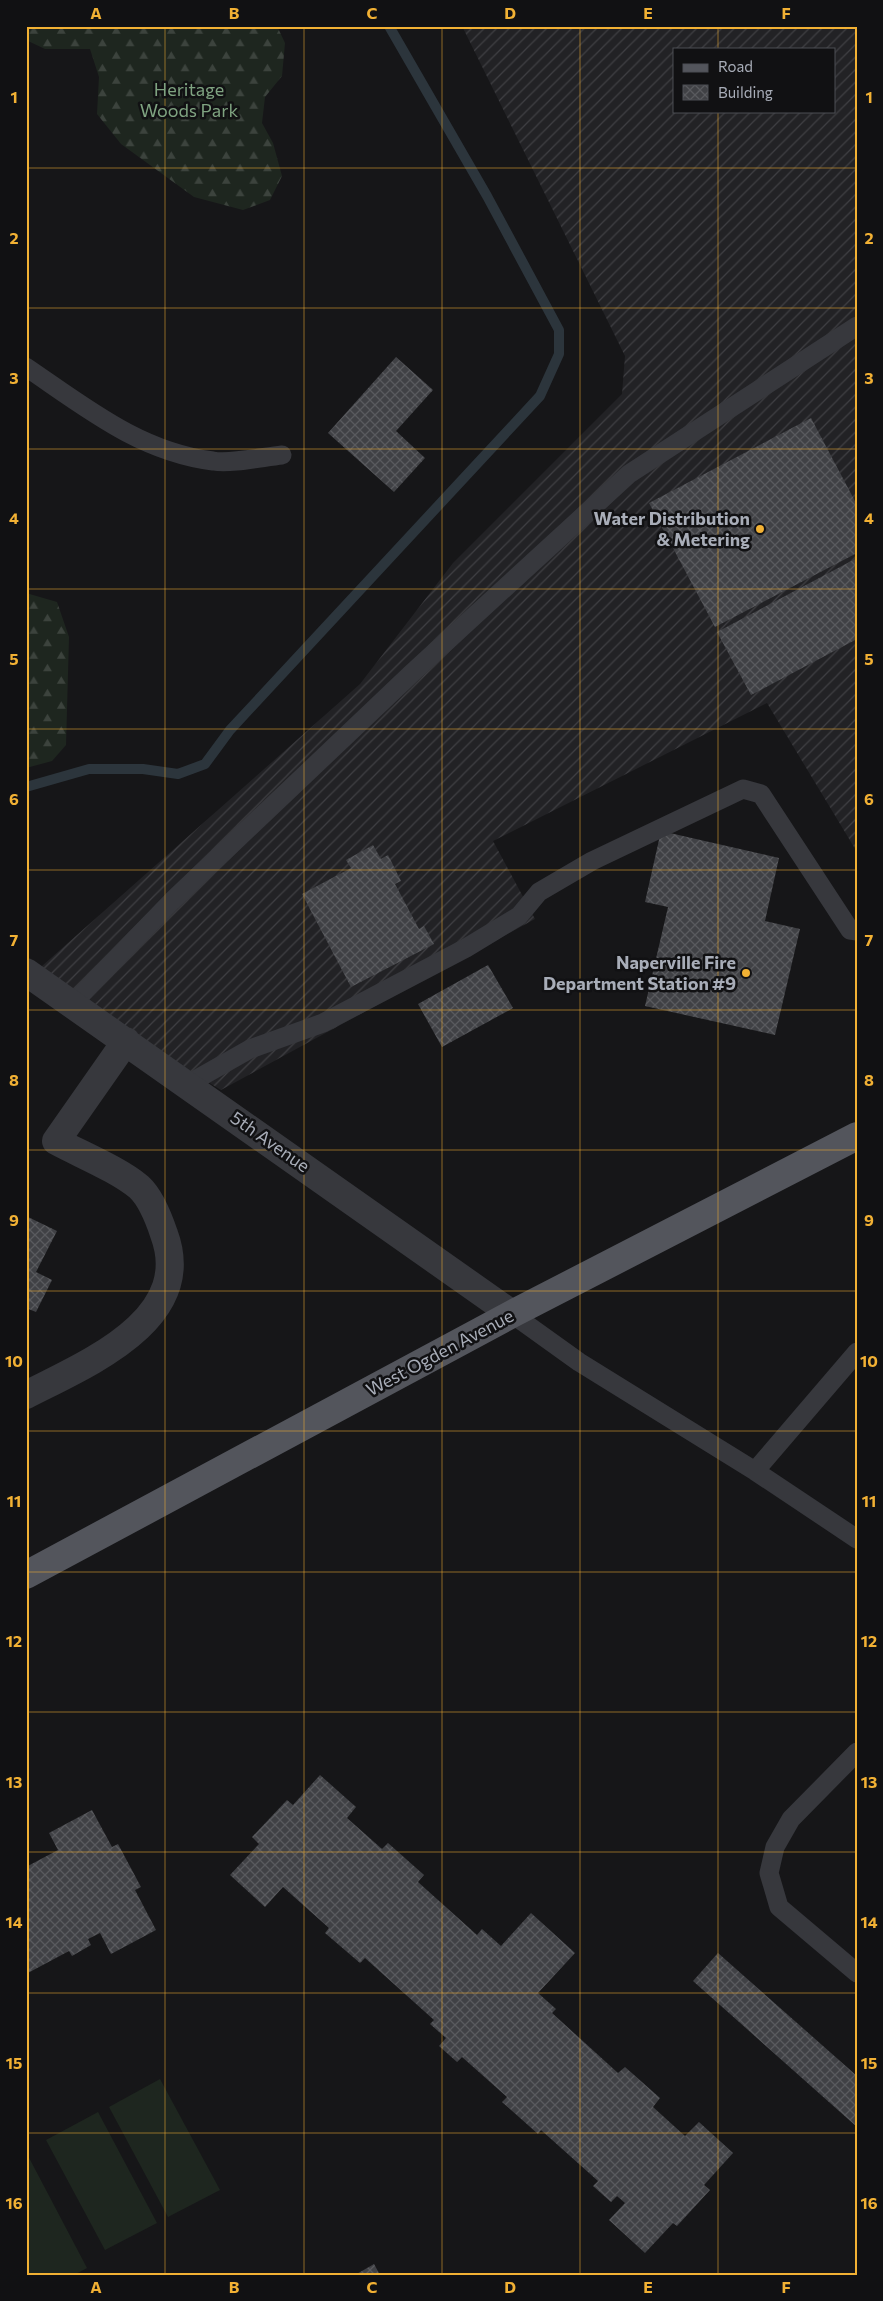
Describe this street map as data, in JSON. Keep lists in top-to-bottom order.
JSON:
{
  "streets": {
    "main road": ["West Ogden Avenue"],
    "street": ["5th Avenue"]
  },
  "crossings": [
    ["5th Avenue", "West Ogden Avenue"]
  ],
  "parks": ["Heritage Woods Park"],
  "places": ["Water Distribution & Metering", "Naperville Fire Department Station #9"],
  "legend": ["Road", "Building"],
  "grid": {
    "columns": [
      "A",
      "B",
      "C",
      "D",
      "E",
      "F"
    ],
    "rows": [
      "1",
      "2",
      "3",
      "4",
      "5",
      "6",
      "7",
      "8",
      "9",
      "10",
      "11",
      "12",
      "13",
      "14",
      "15",
      "16"
    ]
  }
}
